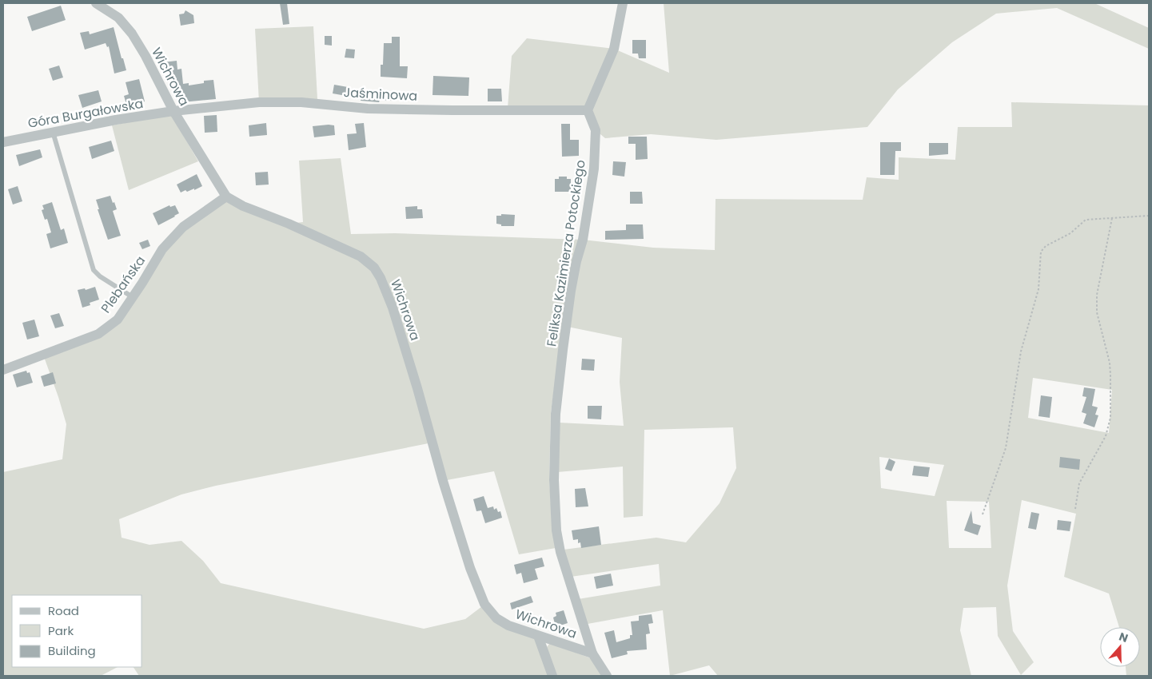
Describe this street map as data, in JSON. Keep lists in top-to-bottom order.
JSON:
{
  "streets": {
    "street": [
      "Wichrowa",
      "Jaśminowa",
      "Góra Burgałowska",
      "Feliksa Kazimierza Potockiego",
      "Plebańska"
    ]
  },
  "crossings": [
    ["Wichrowa", "Jaśminowa"],
    ["Wichrowa", "Góra Burgałowska"],
    ["Wichrowa", "Feliksa Kazimierza Potockiego"],
    ["Wichrowa", "Plebańska"],
    ["Jaśminowa", "Góra Burgałowska"],
    ["Jaśminowa", "Feliksa Kazimierza Potockiego"]
  ],
  "legend": ["Road", "Park", "Building"],
  "north": "top"
}
